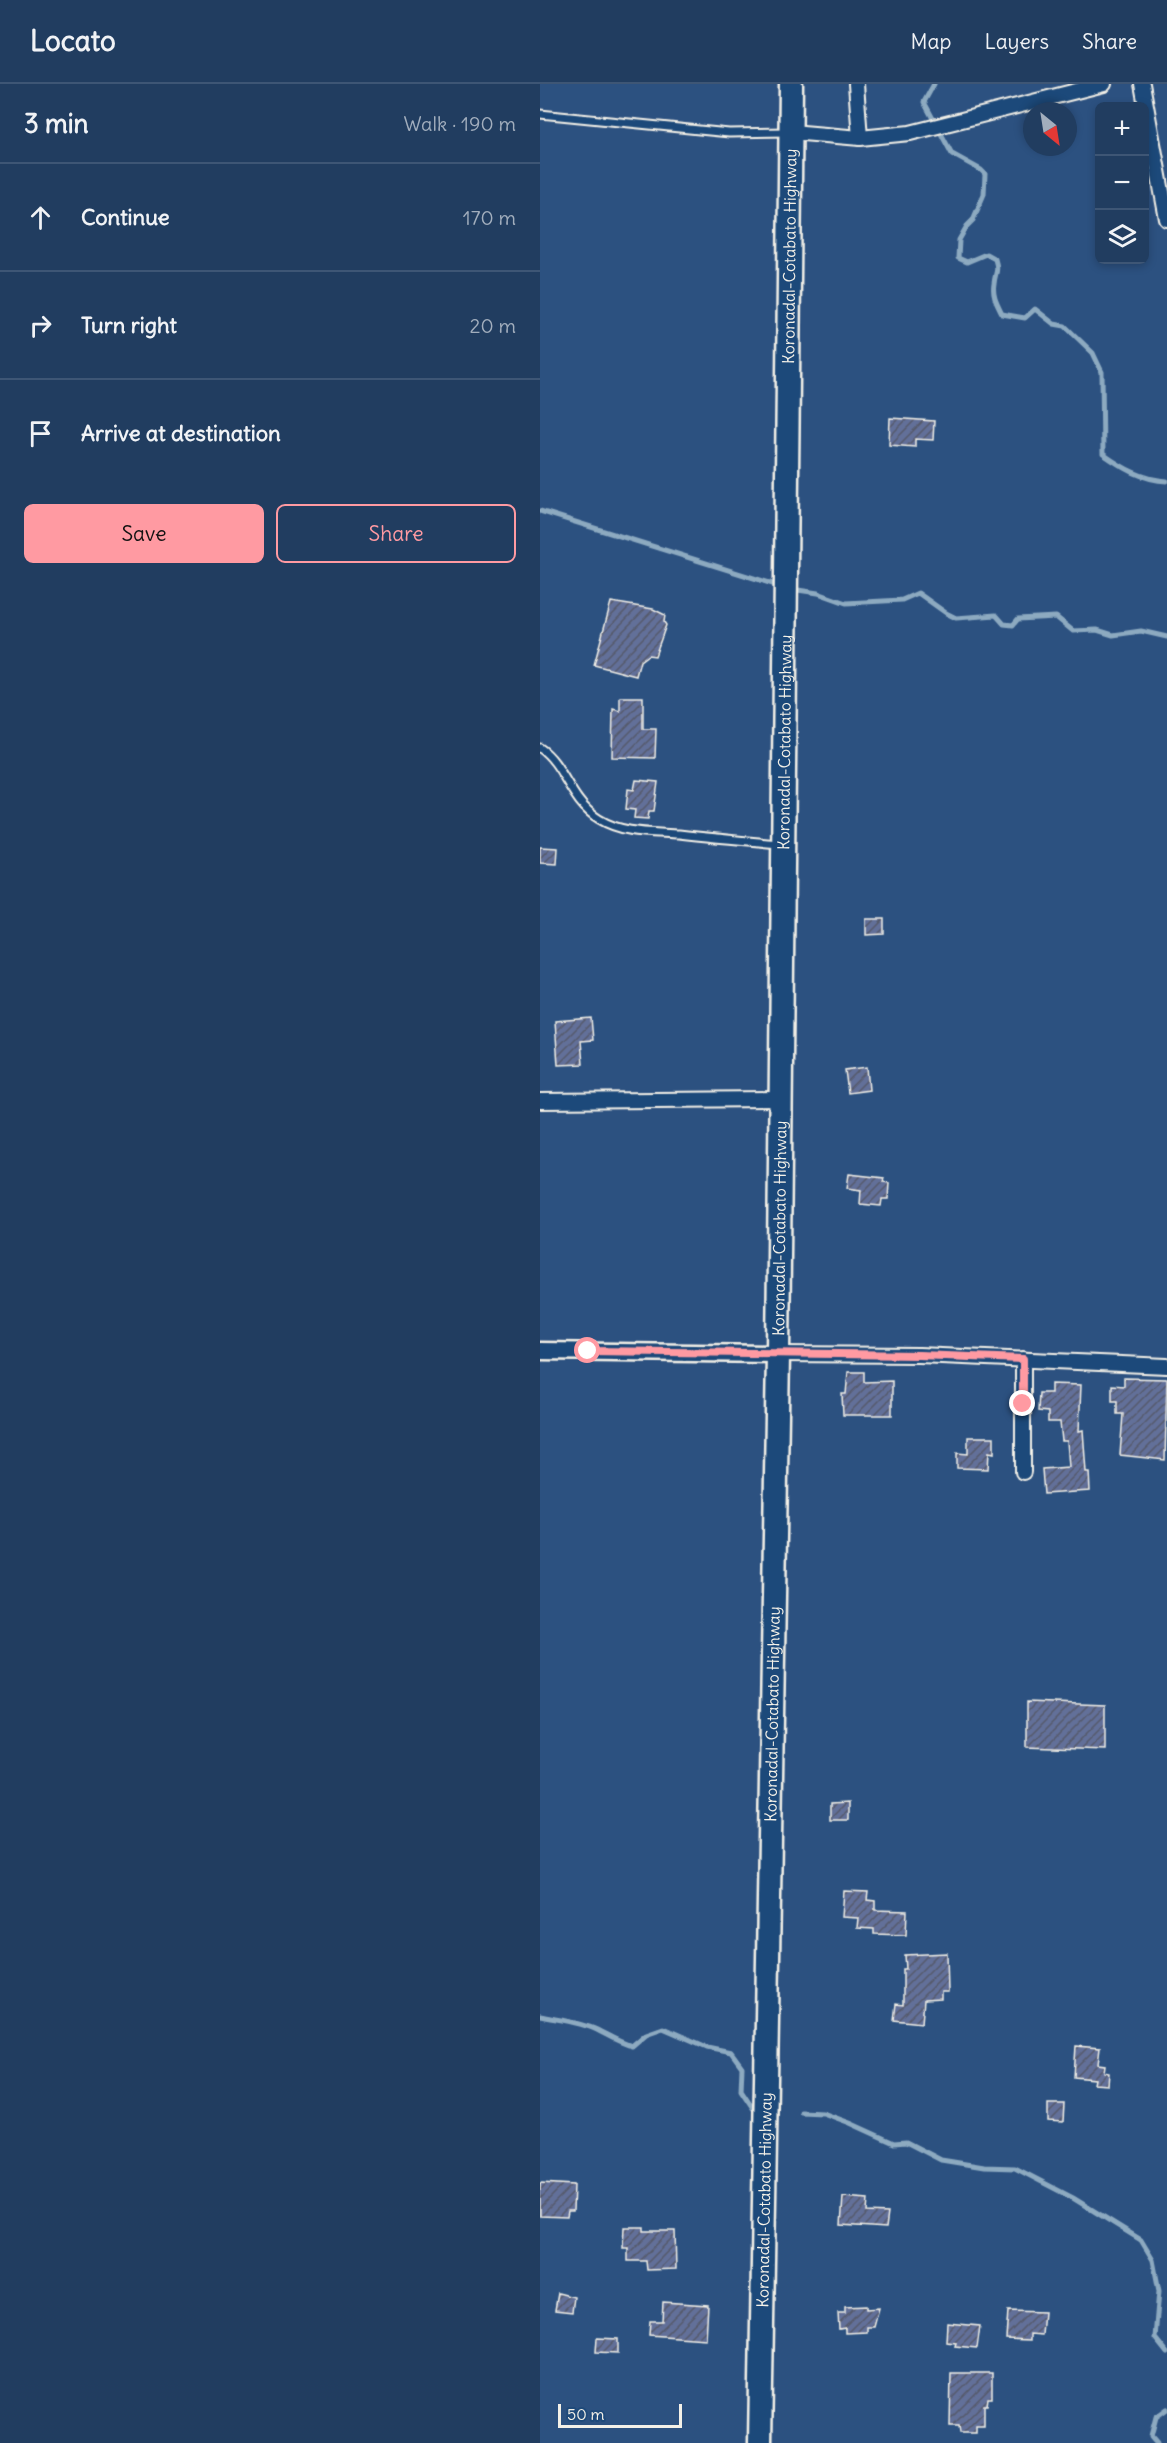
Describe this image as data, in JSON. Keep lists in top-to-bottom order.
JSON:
{
  "streets": {
    "highway": ["Koronadal-Cotabato Highway"]
  },
  "scale_bar": "50 m",
  "north": "bottom right",
  "page": {
    "header": "Locato",
    "nav": ["Map", "Layers", "Share"],
    "heading": ["3 min", "Walk · 190 m"],
    "map_buttons": ["+", "−"],
    "list": [
      ["Continue", "170 m"],
      ["Turn right", "20 m"],
      "Arrive at destination"
    ],
    "buttons": ["Save", "Share"],
    "scale": "50 m"
  }
}
